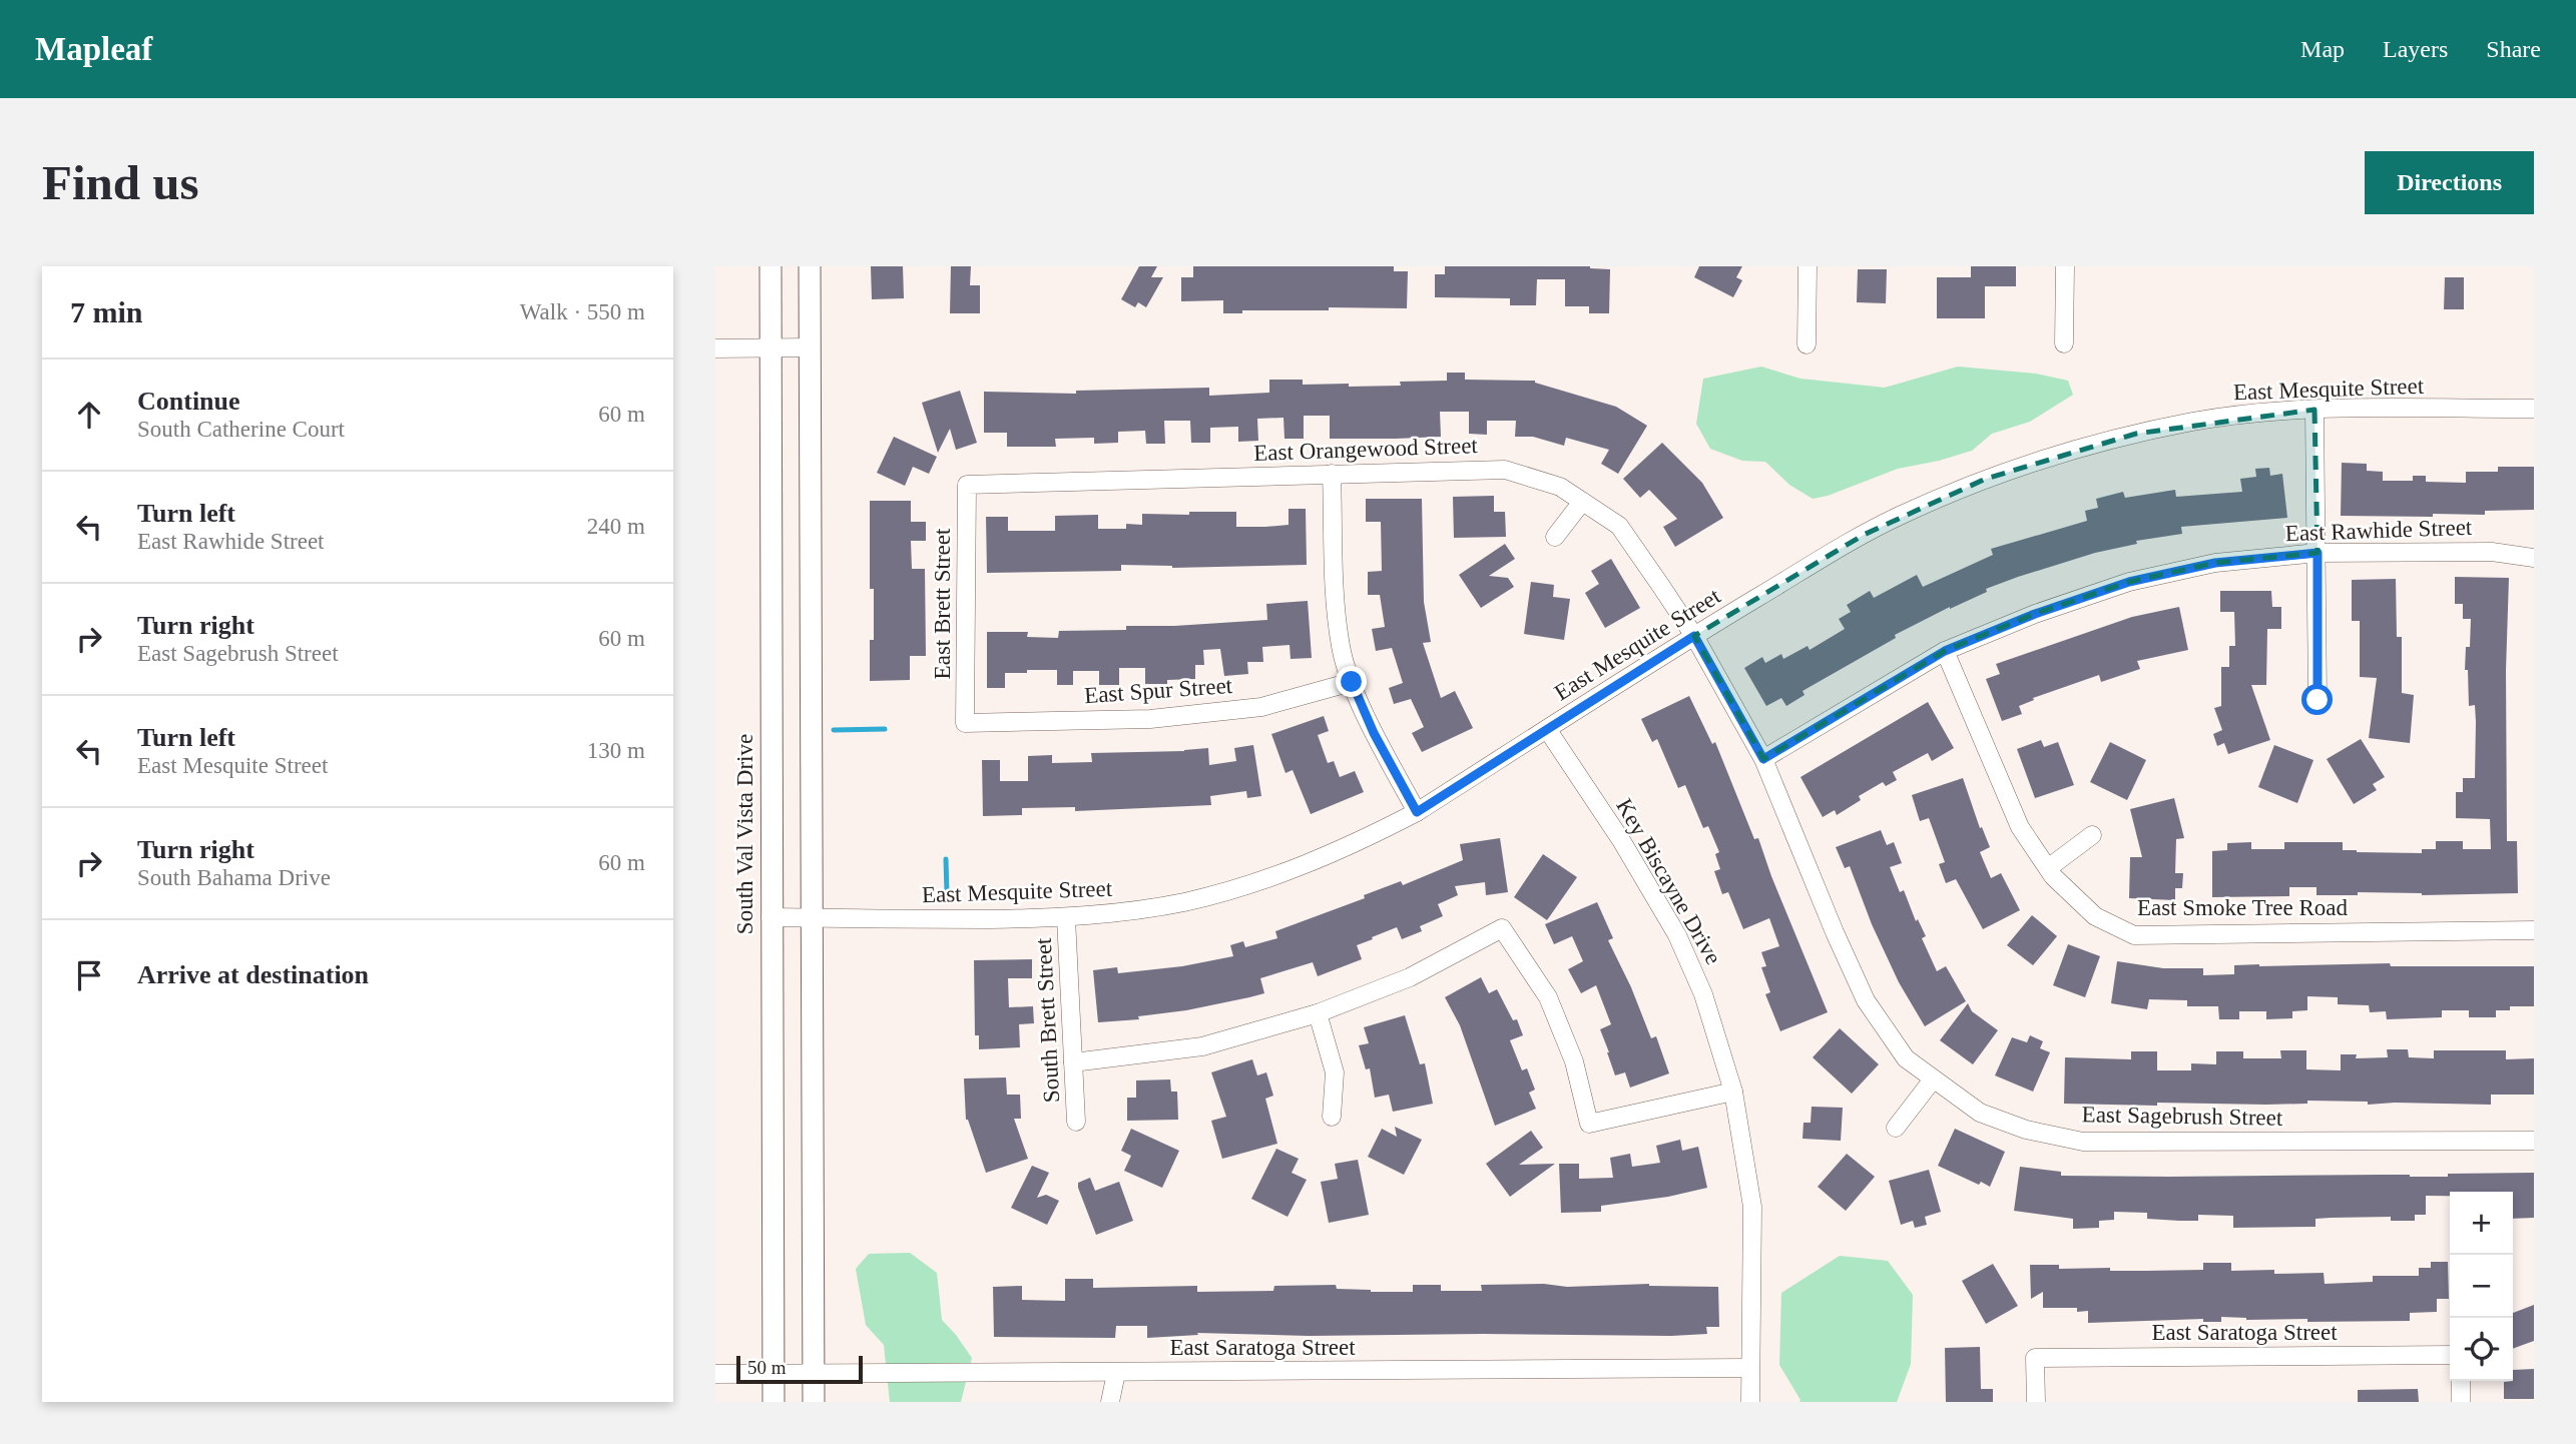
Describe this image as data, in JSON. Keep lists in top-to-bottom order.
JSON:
{
  "streets": {
    "main road": ["South Val Vista Drive"],
    "street": [
      "East Mesquite Street",
      "East Orangewood Street",
      "East Rawhide Street",
      "East Brett Street",
      "East Spur Street",
      "Key Biscayne Drive",
      "East Smoke Tree Road",
      "South Brett Street",
      "East Sagebrush Street",
      "East Saratoga Street"
    ]
  },
  "crossings": [
    ["East Mesquite Street", "East Orangewood Street"],
    ["East Mesquite Street", "South Val Vista Drive"],
    ["East Mesquite Street", "Key Biscayne Drive"],
    ["East Mesquite Street", "South Brett Street"],
    ["East Mesquite Street", "East Sagebrush Street"],
    ["East Orangewood Street", "East Brett Street"],
    ["East Orangewood Street", "East Sagebrush Street"],
    ["East Rawhide Street", "East Smoke Tree Road"],
    ["East Rawhide Street", "East Sagebrush Street"],
    ["East Brett Street", "East Spur Street"],
    ["South Val Vista Drive", "East Saratoga Street"],
    ["Key Biscayne Drive", "East Saratoga Street"]
  ],
  "scale_bar": "50 m",
  "page": {
    "header": "Mapleaf",
    "nav": ["Map", "Layers", "Share"],
    "buttons": "Directions",
    "title": "Find us",
    "heading": ["7 min", "Walk · 550 m"],
    "list": [
      ["Continue", "South Catherine Court", "60 m"],
      ["Turn left", "East Rawhide Street", "240 m"],
      ["Turn right", "East Sagebrush Street", "60 m"],
      ["Turn left", "East Mesquite Street", "130 m"],
      ["Turn right", "South Bahama Drive", "60 m"],
      "Arrive at destination"
    ],
    "map_buttons": ["+", "−"],
    "scale": "50 m"
  }
}
